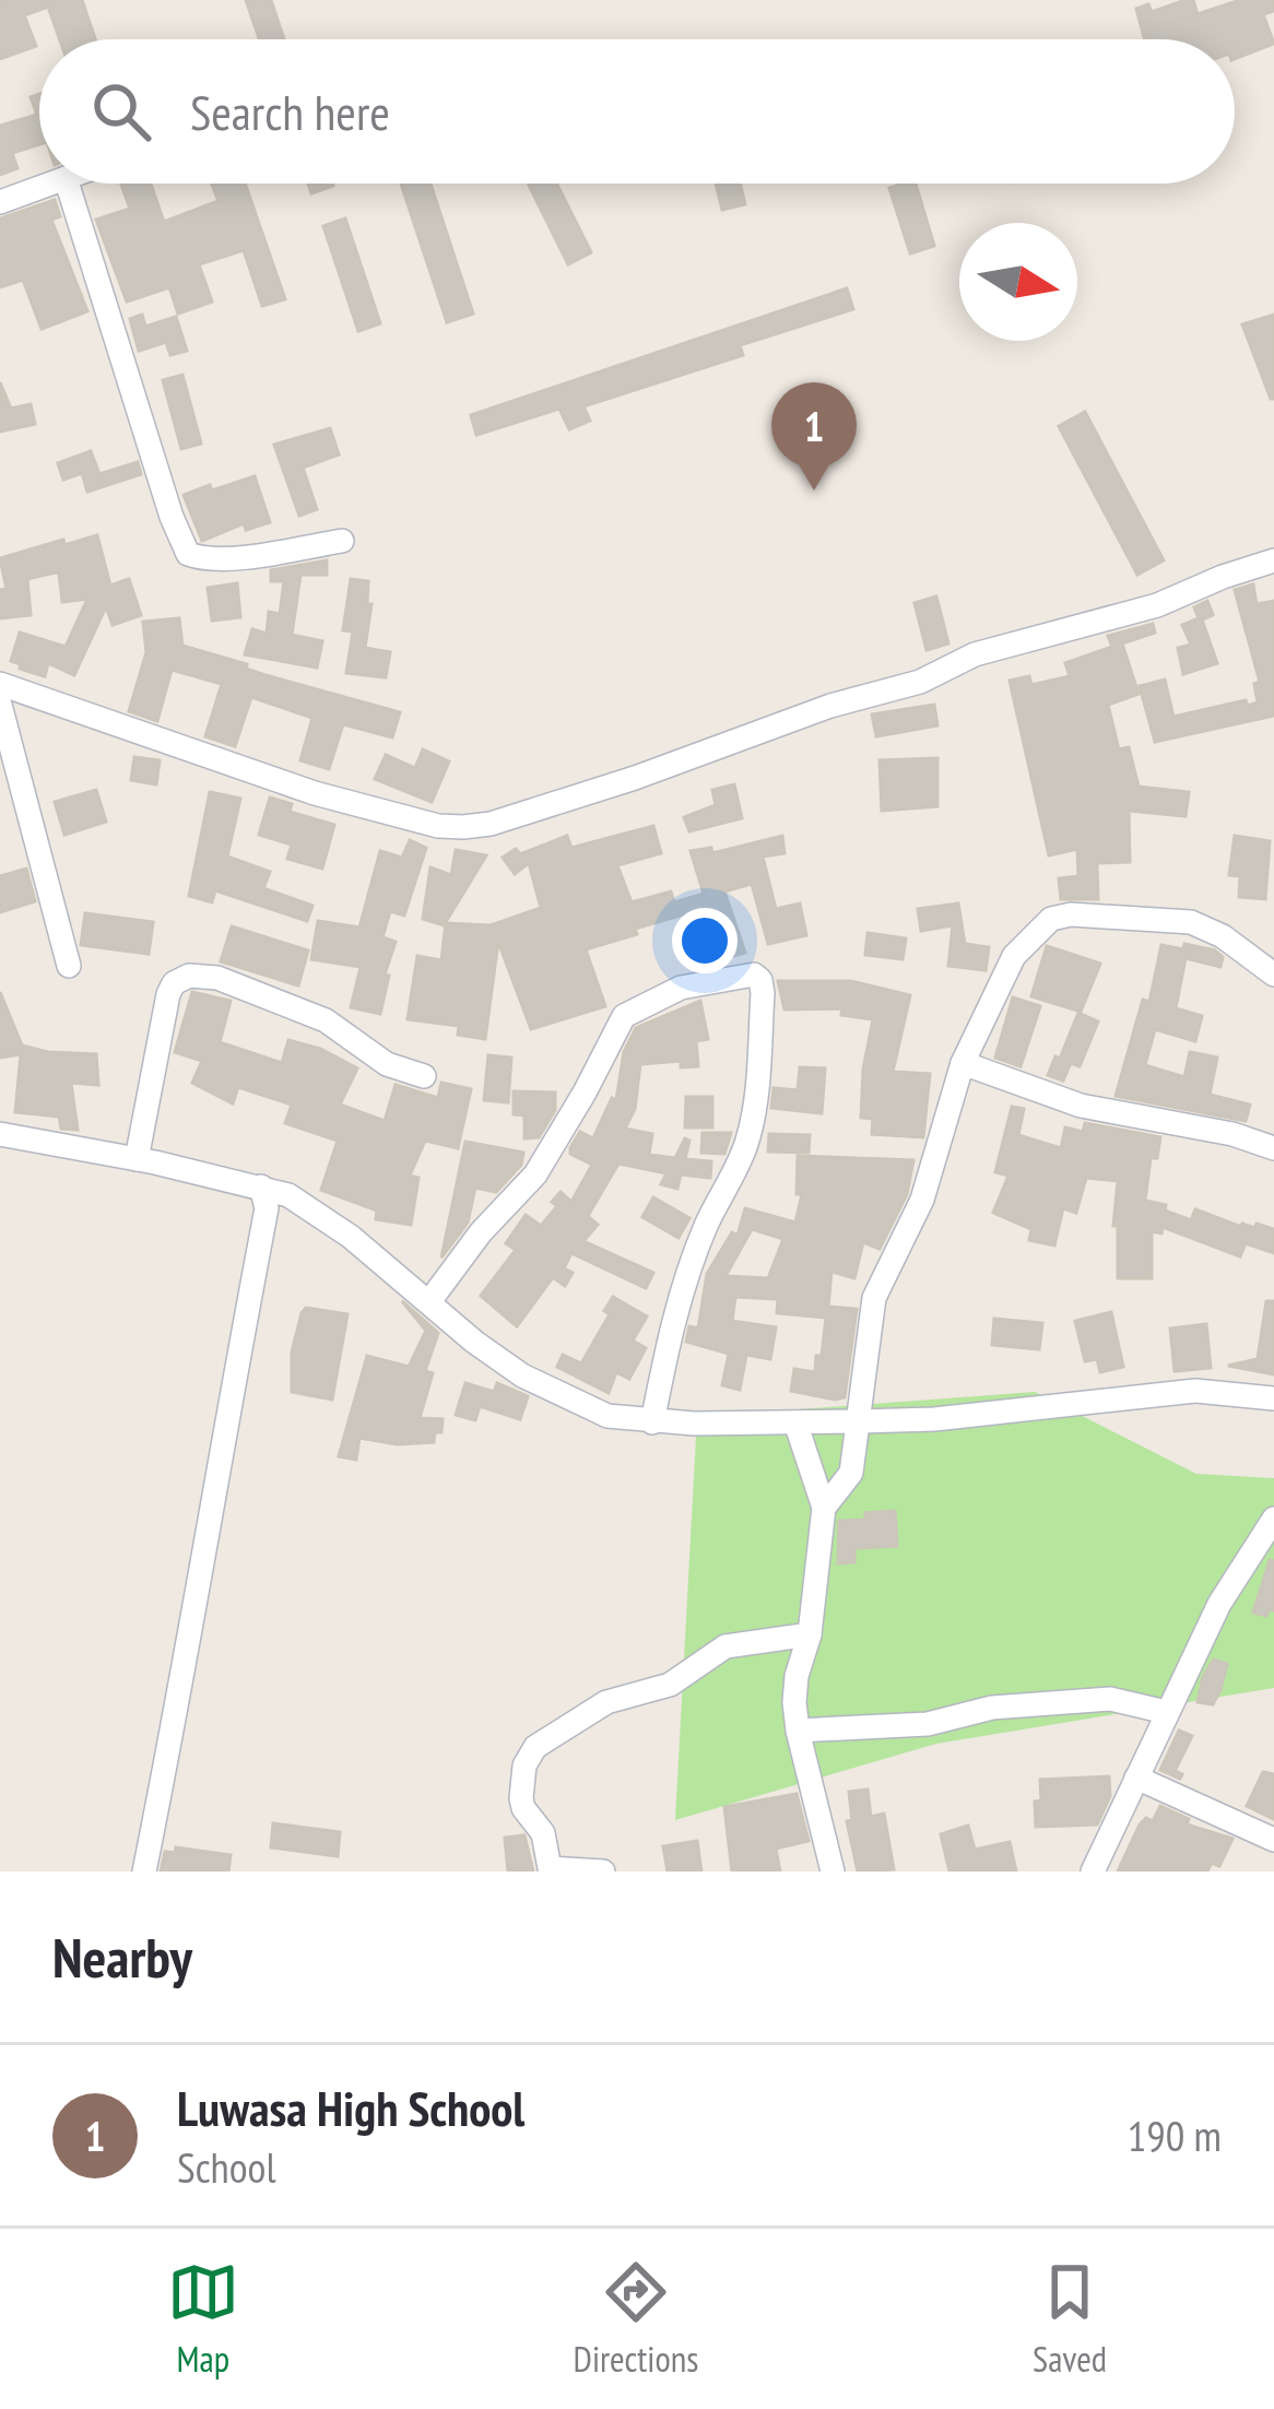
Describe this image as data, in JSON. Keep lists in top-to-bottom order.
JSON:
{
  "north": "right",
  "page": {
    "search": "Search here",
    "pins": "1",
    "heading": "Nearby",
    "list": [
      {
        "mark": "1",
        "name": "Luwasa High School",
        "note": "School",
        "value": "190 m"
      }
    ],
    "nav": ["Map", "Directions", "Saved"]
  }
}
